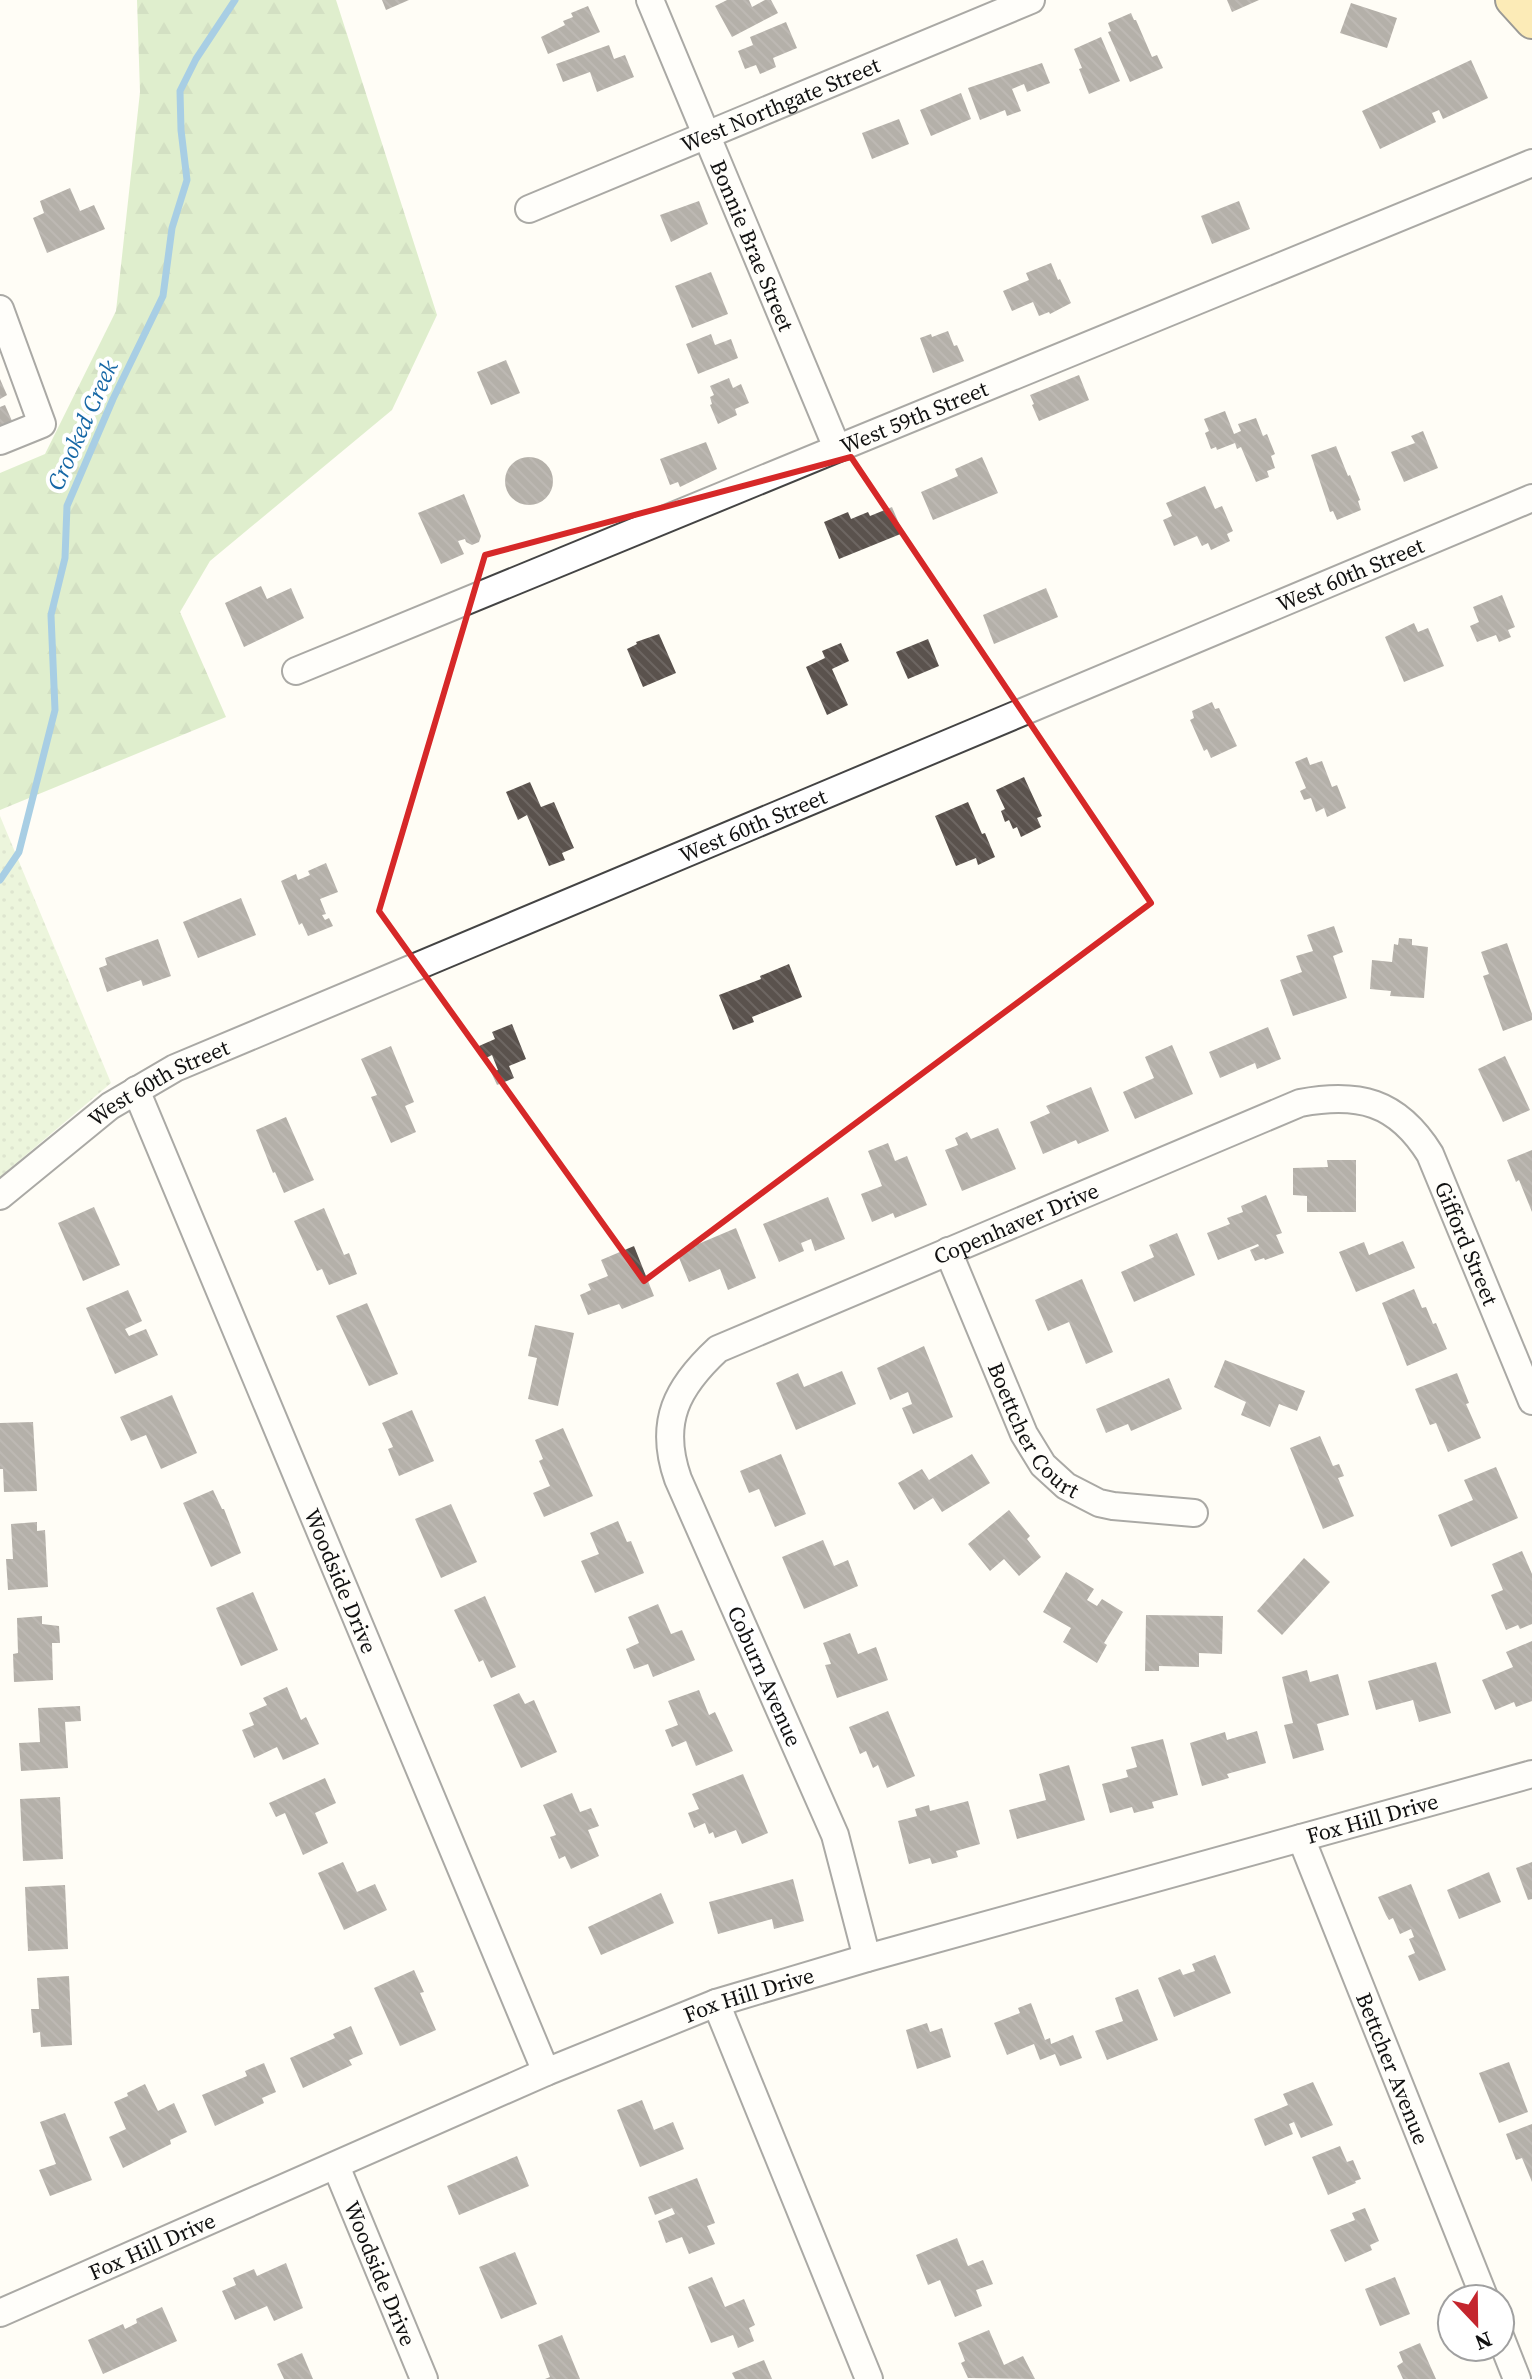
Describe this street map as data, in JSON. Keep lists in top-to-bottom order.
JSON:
{
  "streets": {
    "street": [
      "West Northgate Street",
      "Bonnie Brae Street",
      "West 59th Street",
      "West 60th Street",
      "Copenhaver Drive",
      "Gifford Street",
      "Boettcher Court",
      "Woodside Drive",
      "Coburn Avenue",
      "Fox Hill Drive",
      "Bettcher Avenue"
    ]
  },
  "crossings": [
    ["West Northgate Street", "Bonnie Brae Street"],
    ["Bonnie Brae Street", "West 59th Street"],
    ["West 60th Street", "Woodside Drive"],
    ["Copenhaver Drive", "Gifford Street"],
    ["Copenhaver Drive", "Boettcher Court"],
    ["Copenhaver Drive", "Coburn Avenue"],
    ["Woodside Drive", "Fox Hill Drive"],
    ["Coburn Avenue", "Fox Hill Drive"],
    ["Fox Hill Drive", "Bettcher Avenue"]
  ],
  "water": ["Crooked Creek"],
  "north": "bottom"
}
